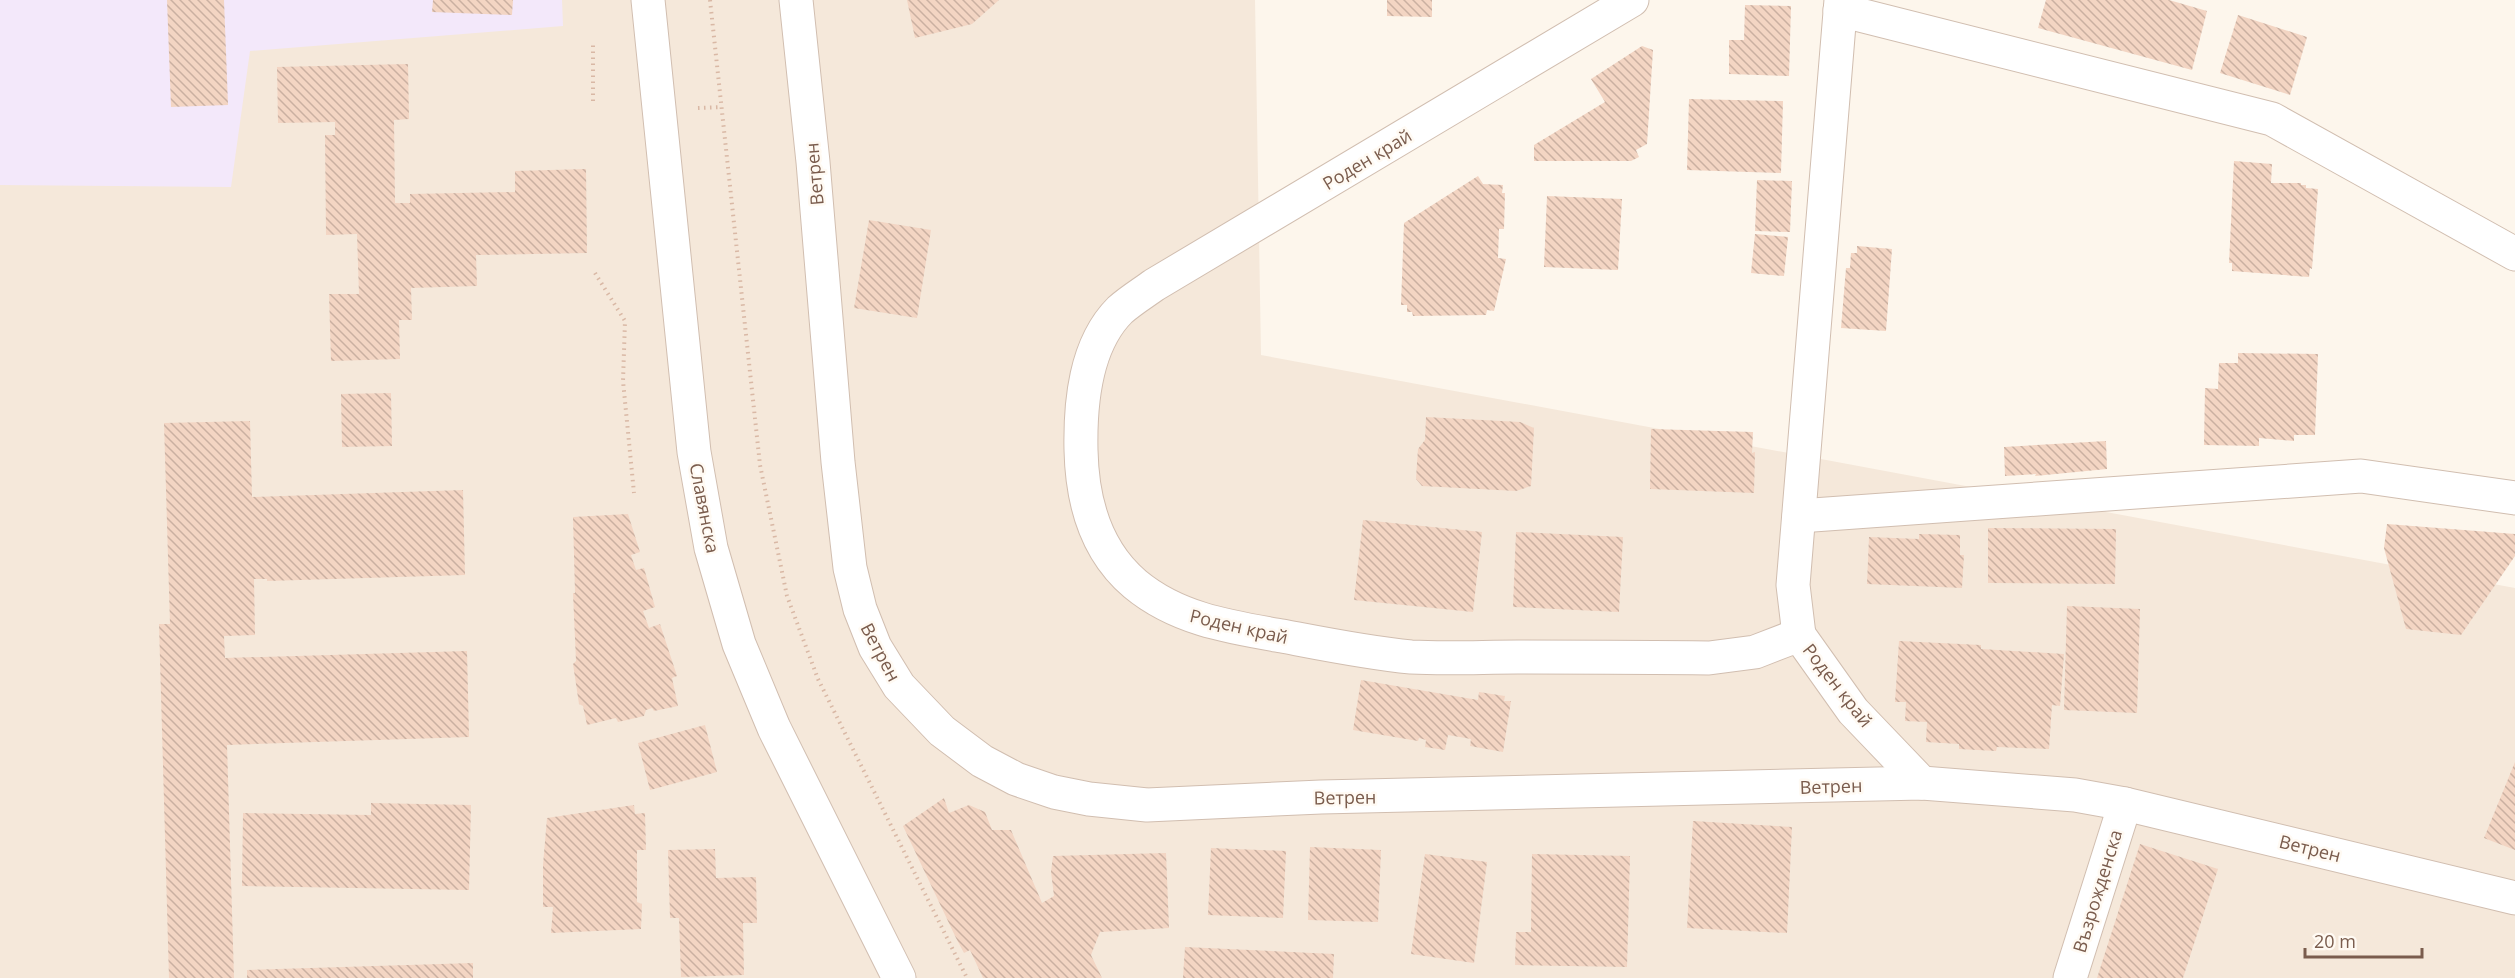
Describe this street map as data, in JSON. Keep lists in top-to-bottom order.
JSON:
{
  "streets": {
    "street": [
      "Роден край",
      "Ветрен",
      "Славянска",
      "Възрожденска"
    ]
  },
  "crossings": [
    ["Роден край", "Ветрен"],
    ["Ветрен", "Възрожденска"]
  ],
  "scale_bar": "20 m"
}
